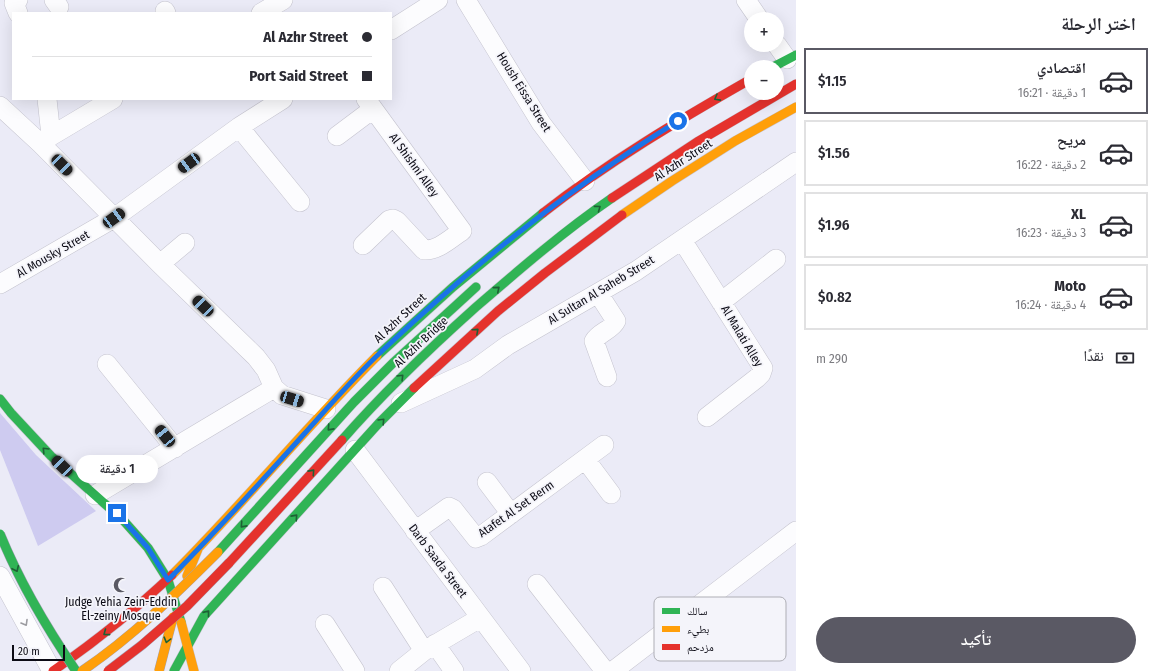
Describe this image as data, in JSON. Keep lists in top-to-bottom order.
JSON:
{
  "streets": {
    "main road": ["Al Azhr Street", "Al Azhr Bridge"],
    "street": [
      "Housh Eissa Street",
      "Al Shishni Alley",
      "Al Mousky Street",
      "Al Sultan Al Saheb Street",
      "Al Malati Alley",
      "Atafet Al Set Berm",
      "Darb Saada Street"
    ]
  },
  "crossings": [
    ["Housh Eissa Street", "Al Azhr Street"],
    ["Al Azhr Street", "Al Sultan Al Saheb Street"],
    ["Al Azhr Street", "Darb Saada Street"],
    ["Al Sultan Al Saheb Street", "Al Malati Alley"],
    ["Atafet Al Set Berm", "Darb Saada Street"]
  ],
  "places": {
    "mosque": ["Judge Yehia Zein-Eddin El-zeiny Mosque"]
  },
  "legend": ["سالك", "بطيء", "مزدحم"],
  "scale_bar": "20 m",
  "page": {
    "heading": "اختر الرحلة",
    "map_buttons": ["+", "−"],
    "banner": ["Al Azhr Street", "Port Said Street"],
    "list": [
      {
        "name": "اقتصادي",
        "note": "1 دقيقة · 16:21",
        "value": "$1.15"
      },
      {
        "name": "مريح",
        "note": "2 دقيقة · 16:22",
        "value": "$1.56"
      },
      {
        "name": "XL",
        "note": "3 دقيقة · 16:23",
        "value": "$1.96"
      },
      {
        "name": "Moto",
        "note": "4 دقيقة · 16:24",
        "value": "$0.82"
      }
    ],
    "pay": ["نقدًا", "290 m"],
    "bubble": "1 دقيقة",
    "buttons": "تأكيد",
    "scale": "20 m"
  }
}
